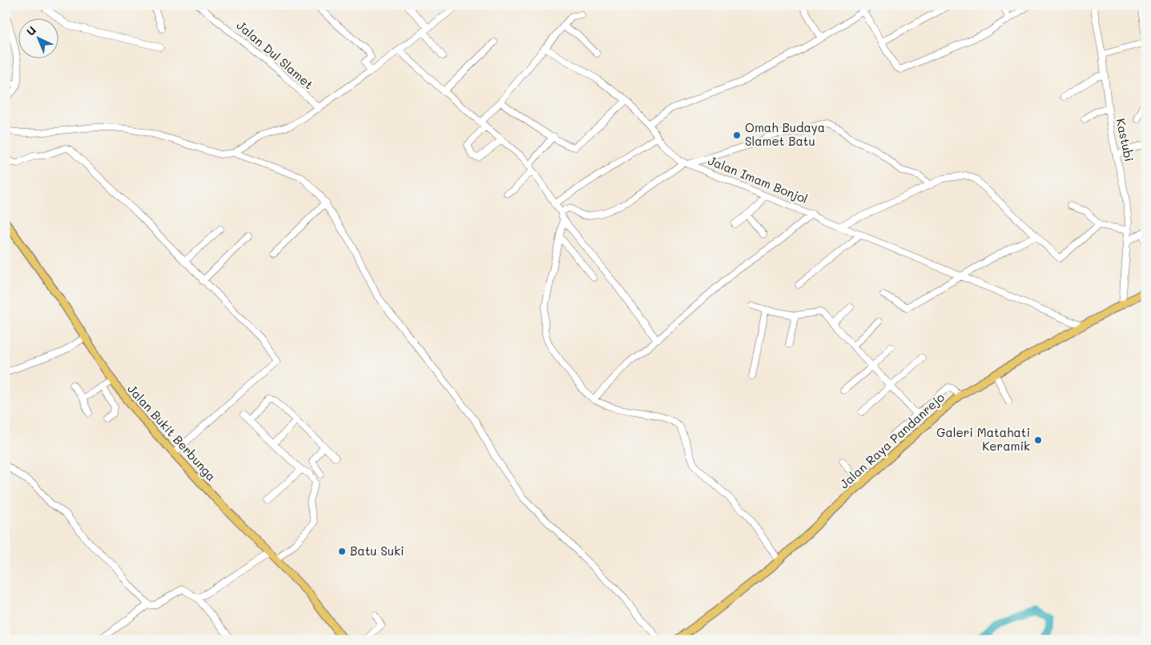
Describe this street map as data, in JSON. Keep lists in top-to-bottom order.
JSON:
{
  "streets": {
    "main road": ["Jalan Bukit Berbunga", "Jalan Raya Pandanrejo"],
    "street": ["Jalan Dul Slamet", "Kastubi", "Jalan Imam Bonjol"]
  },
  "crossings": [
    ["Kastubi", "Jalan Raya Pandanrejo"],
    ["Jalan Imam Bonjol", "Jalan Raya Pandanrejo"]
  ],
  "places": ["Omah Budaya Slamet Batu", "Galeri Matahati Keramik", "Batu Suki"],
  "north": "top left"
}
